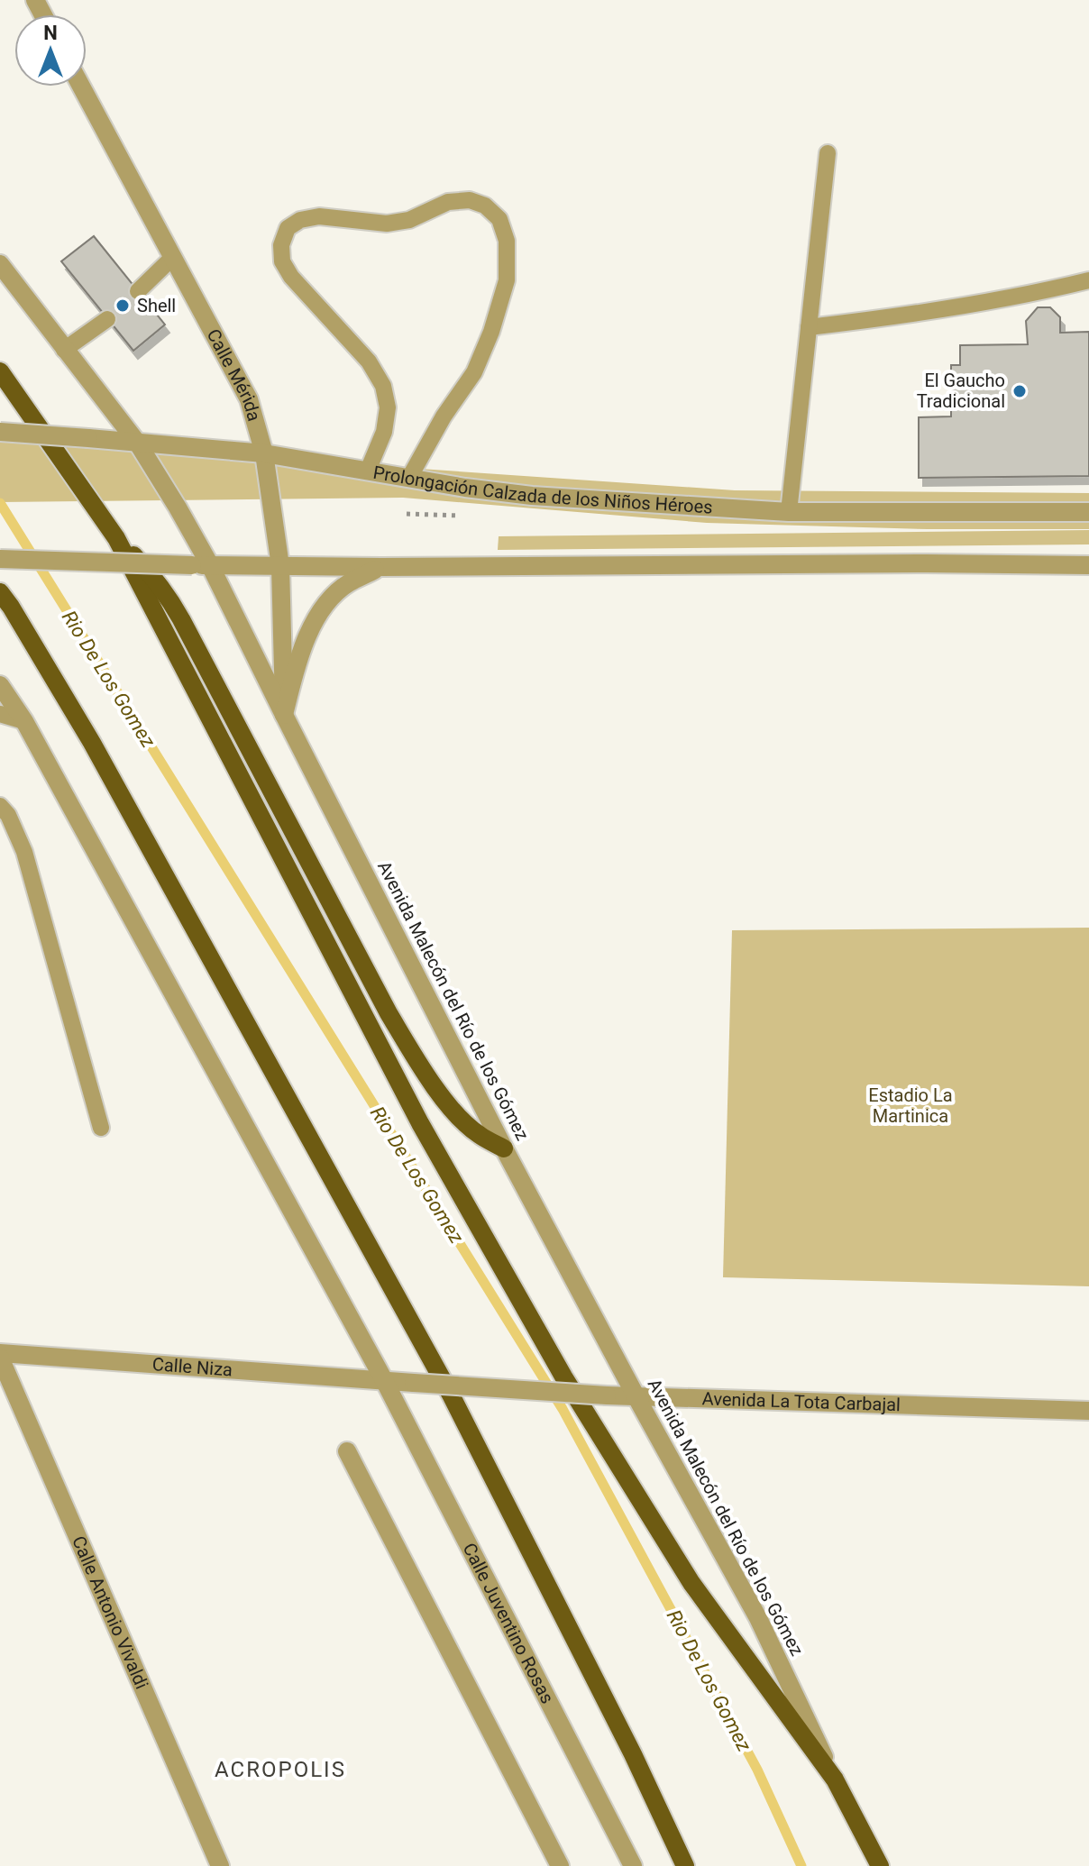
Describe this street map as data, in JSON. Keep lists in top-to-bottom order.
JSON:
{
  "streets": {
    "main road": ["Avenida Malecón del Río de los Gómez"],
    "street": [
      "Calle Mérida",
      "Prolongación Calzada de los Niños Héroes",
      "Calle Niza",
      "Avenida La Tota Carbajal",
      "Calle Antonio Vivaldi",
      "Calle Juventino Rosas"
    ]
  },
  "crossings": [
    ["Calle Mérida", "Prolongación Calzada de los Niños Héroes"],
    ["Calle Mérida", "Avenida Malecón del Río de los Gómez"],
    ["Prolongación Calzada de los Niños Héroes", "Avenida Malecón del Río de los Gómez"],
    ["Avenida Malecón del Río de los Gómez", "Avenida La Tota Carbajal"],
    ["Calle Niza", "Avenida La Tota Carbajal"],
    ["Calle Niza", "Calle Antonio Vivaldi"],
    ["Calle Niza", "Calle Juventino Rosas"],
    ["Avenida La Tota Carbajal", "Calle Juventino Rosas"]
  ],
  "districts": ["ACROPOLIS"],
  "water": ["Rio De Los Gomez"],
  "parks": ["Estadio La Martinica"],
  "places": ["Shell", "El Gaucho Tradicional"],
  "north": "top"
}
